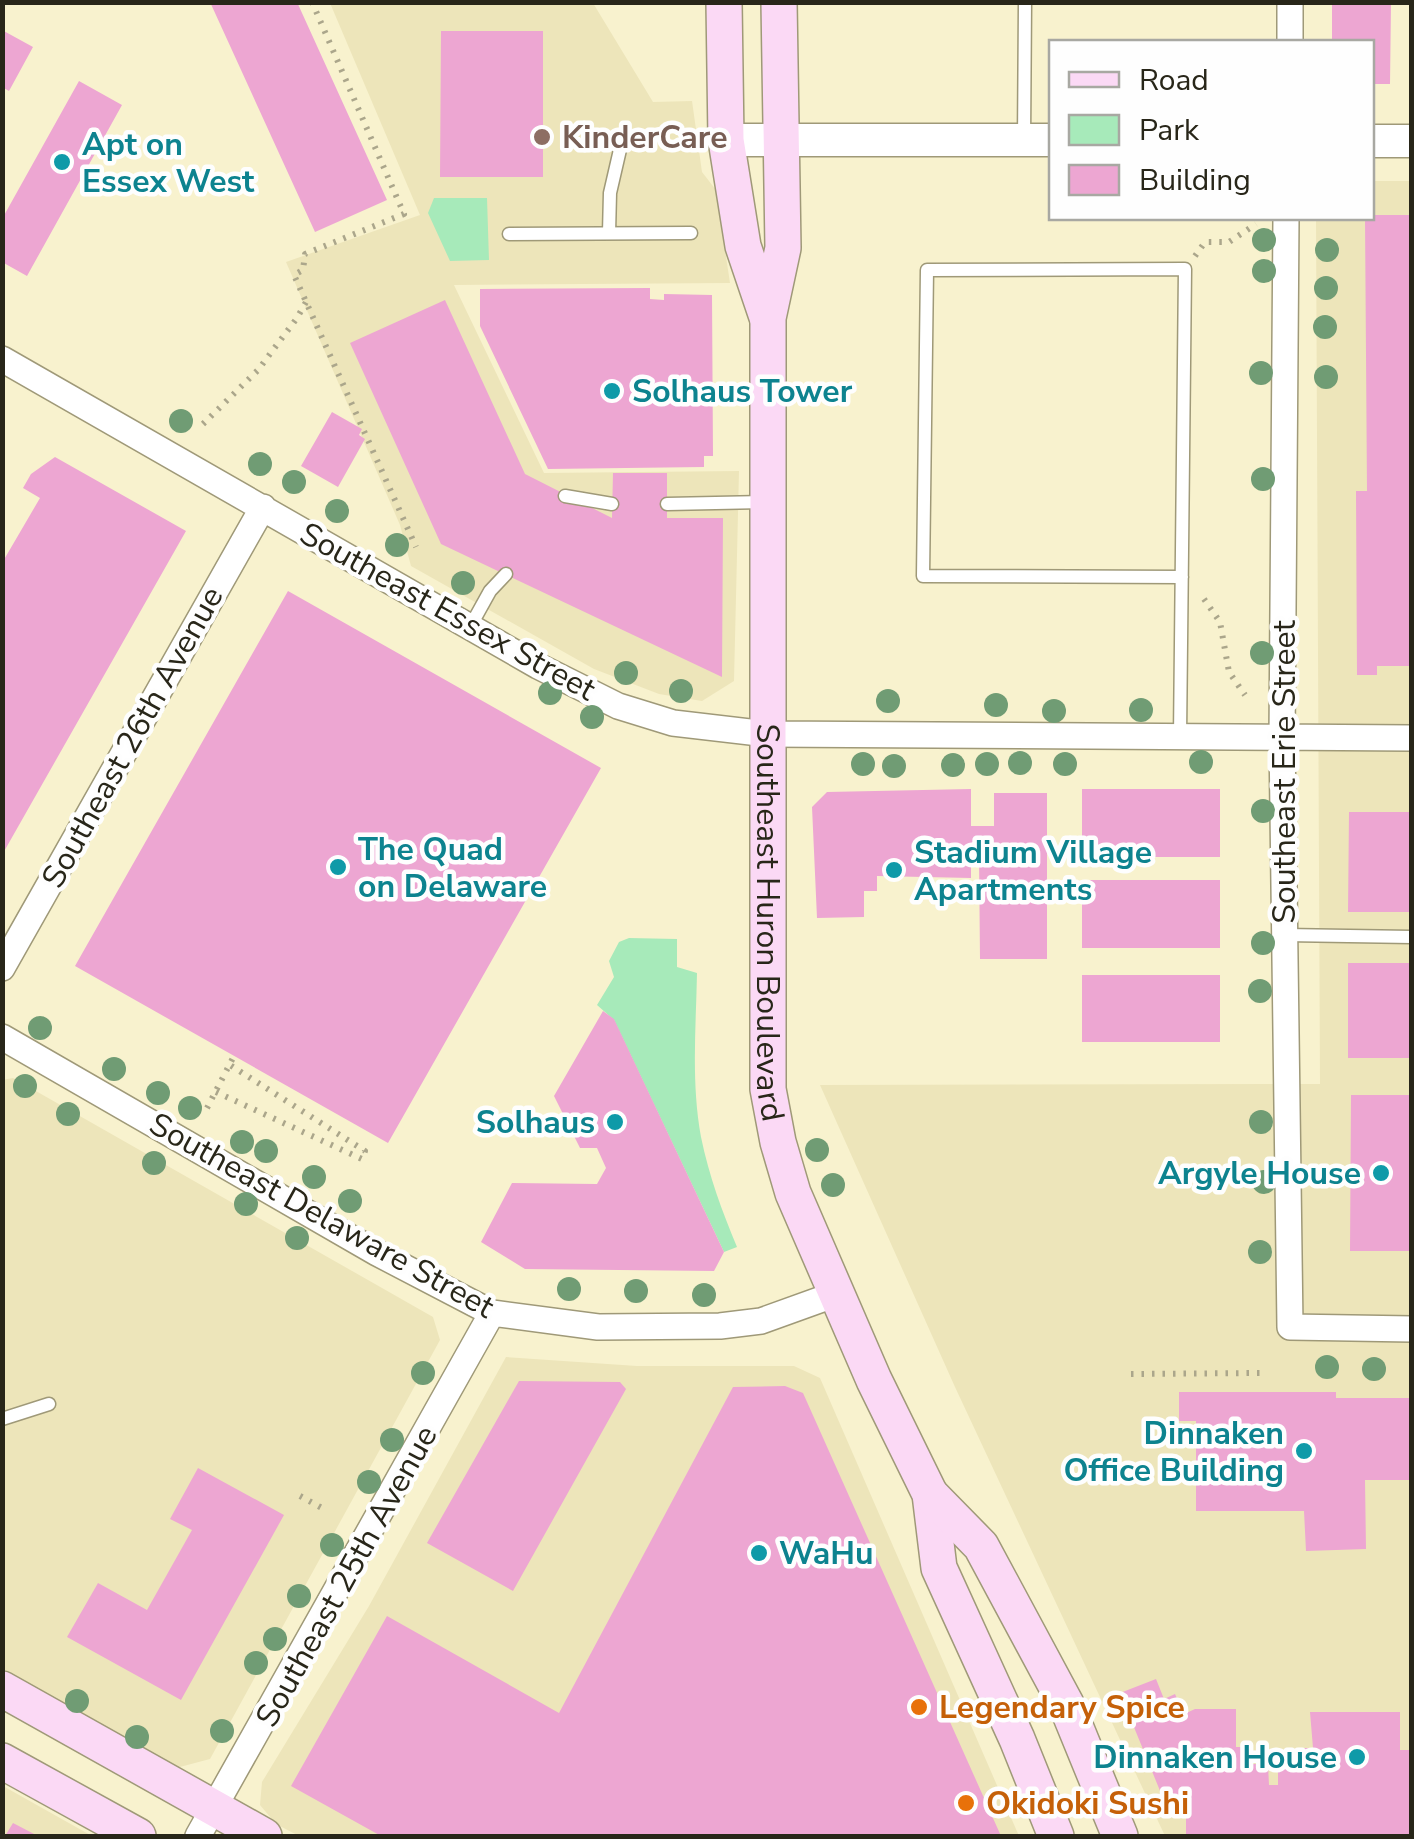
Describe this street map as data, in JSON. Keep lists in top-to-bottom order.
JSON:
{
  "streets": {
    "main road": ["Southeast Huron Boulevard"],
    "street": [
      "Southeast Essex Street",
      "Southeast 26th Avenue",
      "Southeast Erie Street",
      "Southeast Delaware Street",
      "Southeast 25th Avenue"
    ]
  },
  "crossings": [
    ["Southeast Essex Street", "Southeast 26th Avenue"],
    ["Southeast Essex Street", "Southeast Erie Street"],
    ["Southeast Essex Street", "Southeast Huron Boulevard"],
    ["Southeast Huron Boulevard", "Southeast Delaware Street"],
    ["Southeast Delaware Street", "Southeast 25th Avenue"]
  ],
  "places": [
    "KinderCare",
    "Apt on Essex West",
    "Solhaus Tower",
    "The Quad on Delaware",
    "Stadium Village Apartments",
    "Solhaus",
    "Argyle House",
    "Dinnaken Office Building",
    "WaHu",
    "Legendary Spice",
    "Dinnaken House",
    "Okidoki Sushi"
  ],
  "legend": ["Road", "Park", "Building"]
}
